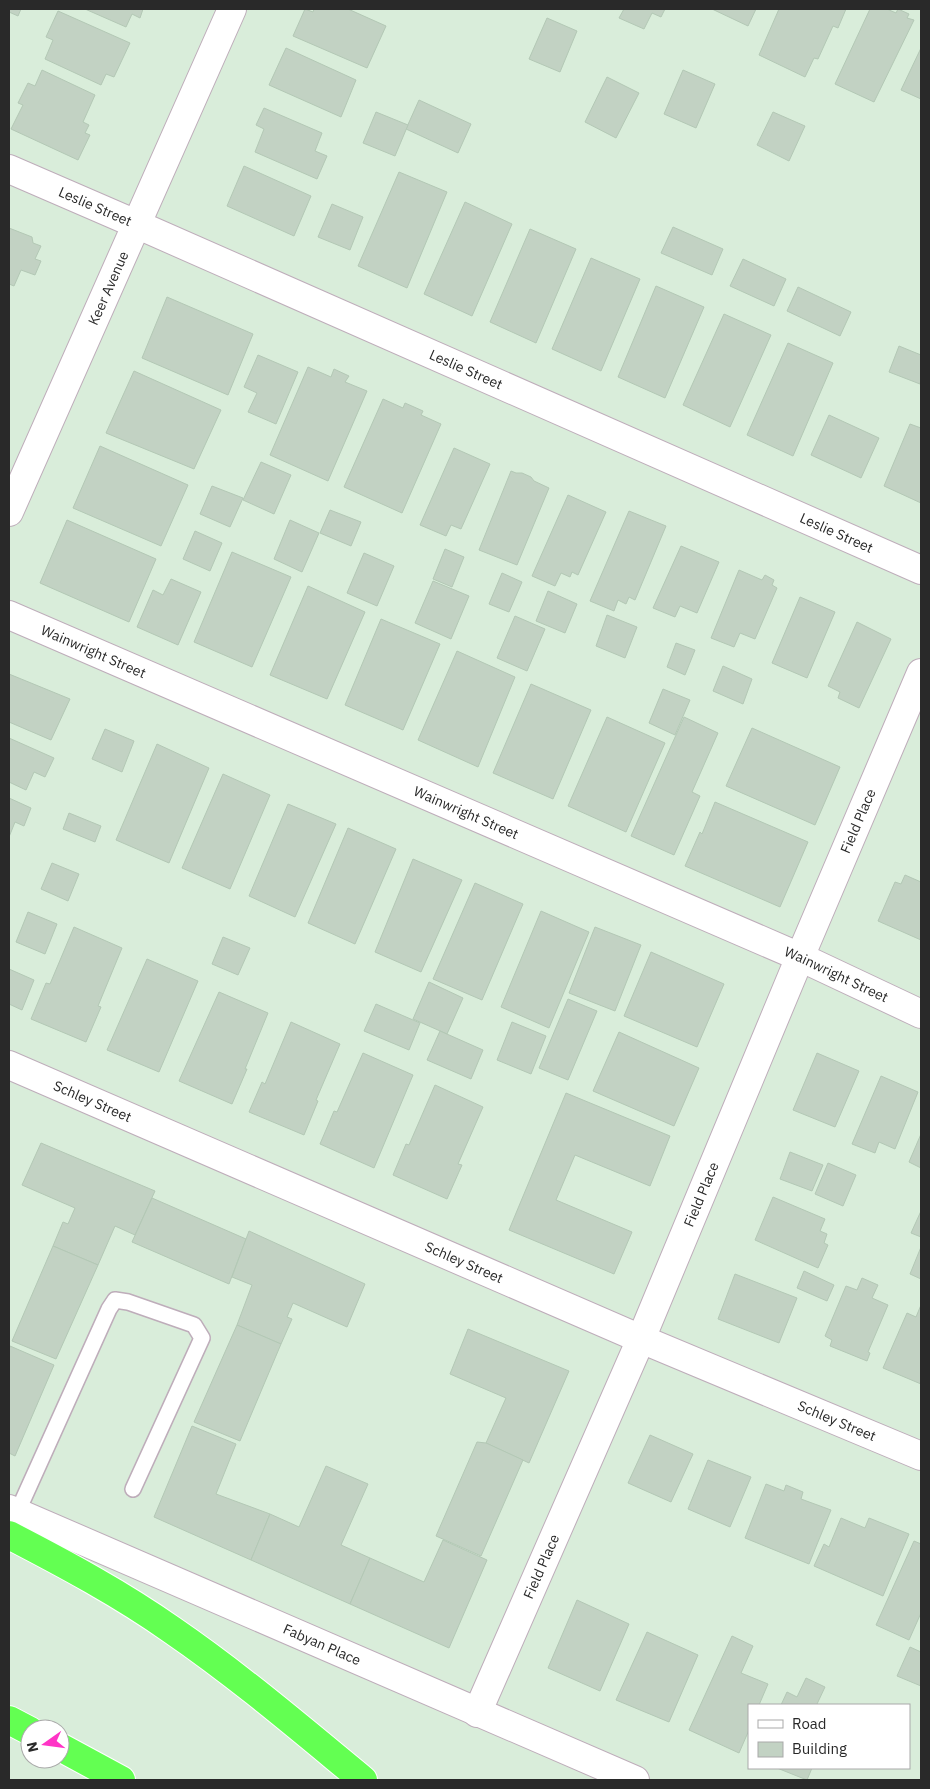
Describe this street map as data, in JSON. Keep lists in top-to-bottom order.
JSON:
{
  "streets": {
    "street": [
      "Leslie Street",
      "Keer Avenue",
      "Wainwright Street",
      "Field Place",
      "Schley Street",
      "Fabyan Place"
    ]
  },
  "crossings": [
    ["Leslie Street", "Keer Avenue"],
    ["Wainwright Street", "Field Place"],
    ["Field Place", "Schley Street"],
    ["Field Place", "Fabyan Place"]
  ],
  "legend": ["Road", "Building"],
  "north": "left"
}
